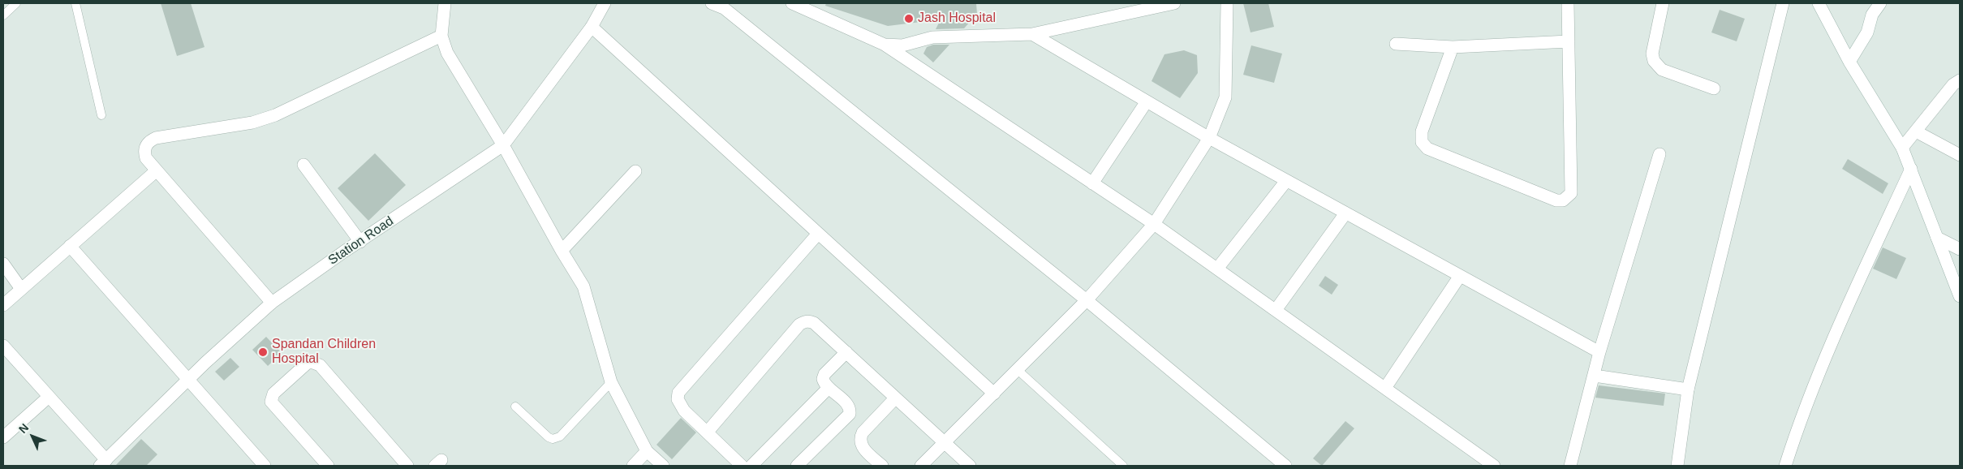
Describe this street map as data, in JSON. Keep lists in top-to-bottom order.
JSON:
{
  "streets": {
    "street": ["Station Road"]
  },
  "places": ["Jash Hospital", "Spandan Children Hospital"],
  "north": "top left"
}
